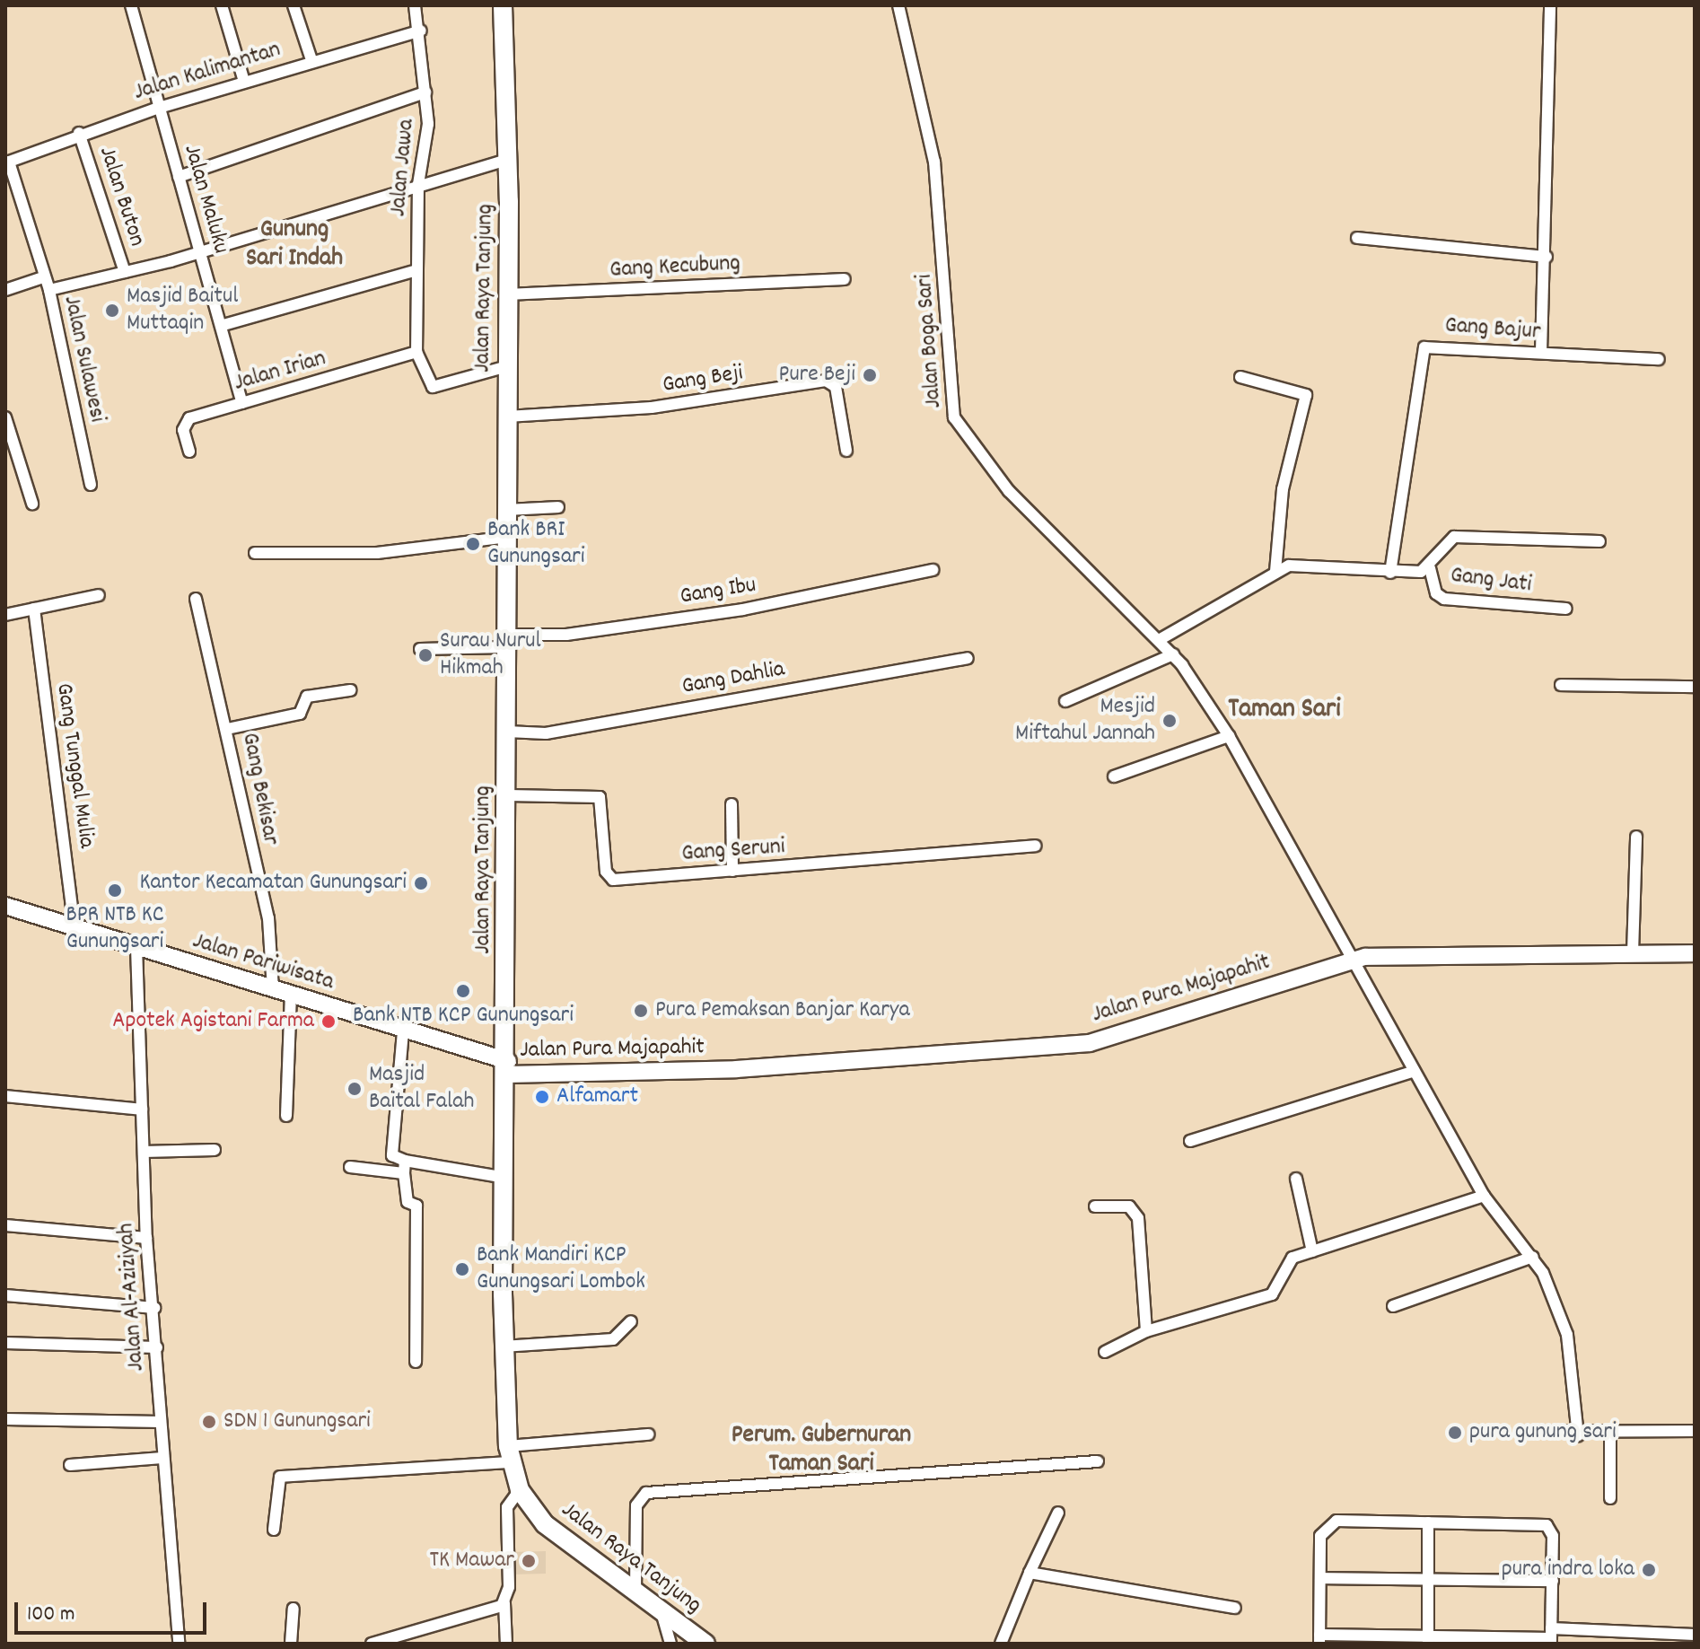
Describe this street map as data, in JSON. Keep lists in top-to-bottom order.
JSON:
{
  "streets": {
    "main road": ["Jalan Raya Tanjung"],
    "street": [
      "Jalan Kalimantan",
      "Jalan Jawa",
      "Jalan Buton",
      "Jalan Maluku",
      "Gang Kecubung",
      "Gang Bajur",
      "Jalan Boga Sari",
      "Jalan Sulawesi",
      "Jalan Irian",
      "Gang Beji",
      "Gang Jati",
      "Gang Ibu",
      "Gang Dahlia",
      "Gang Tunggal Mulia",
      "Gang Bekisar",
      "Gang Seruni",
      "Jalan Pariwisata",
      "Jalan Pura Majapahit",
      "Jalan Al-Aziziyah"
    ]
  },
  "crossings": [
    ["Jalan Kalimantan", "Jalan Jawa"],
    ["Jalan Kalimantan", "Jalan Buton"],
    ["Jalan Kalimantan", "Jalan Maluku"],
    ["Jalan Kalimantan", "Jalan Sulawesi"],
    ["Jalan Jawa", "Jalan Raya Tanjung"],
    ["Jalan Jawa", "Jalan Irian"],
    ["Jalan Maluku", "Jalan Irian"],
    ["Gang Kecubung", "Jalan Raya Tanjung"],
    ["Jalan Raya Tanjung", "Gang Beji"],
    ["Jalan Raya Tanjung", "Gang Ibu"],
    ["Jalan Raya Tanjung", "Gang Dahlia"],
    ["Jalan Raya Tanjung", "Gang Seruni"],
    ["Jalan Raya Tanjung", "Jalan Pariwisata"],
    ["Jalan Raya Tanjung", "Jalan Pura Majapahit"],
    ["Jalan Boga Sari", "Jalan Pura Majapahit"],
    ["Gang Tunggal Mulia", "Jalan Pariwisata"],
    ["Gang Bekisar", "Jalan Pariwisata"],
    ["Jalan Pariwisata", "Jalan Pura Majapahit"],
    ["Jalan Pariwisata", "Jalan Al-Aziziyah"]
  ],
  "districts": ["Gunung Sari Indah", "Taman Sari", "Perum. Gubernuran Taman Sari"],
  "places": [
    "Masjid Baitul Muttaqin",
    "Pure Beji",
    "Bank BRI Gunungsari",
    "Surau Nurul Hikmah",
    "Mesjid Miftahul Jannah",
    "Kantor Kecamatan Gunungsari",
    "BPR NTB KC Gunungsari",
    "Bank NTB KCP Gunungsari",
    "Pura Pemaksan Banjar Karya",
    "Apotek Agistani Farma",
    "Masjid Baital Falah",
    "Alfamart",
    "Bank Mandiri KCP Gunungsari Lombok",
    "SDN 1 Gunungsari",
    "pura gunung sari",
    "TK Mawar",
    "pura indra loka"
  ],
  "scale_bar": "100 m"
}
